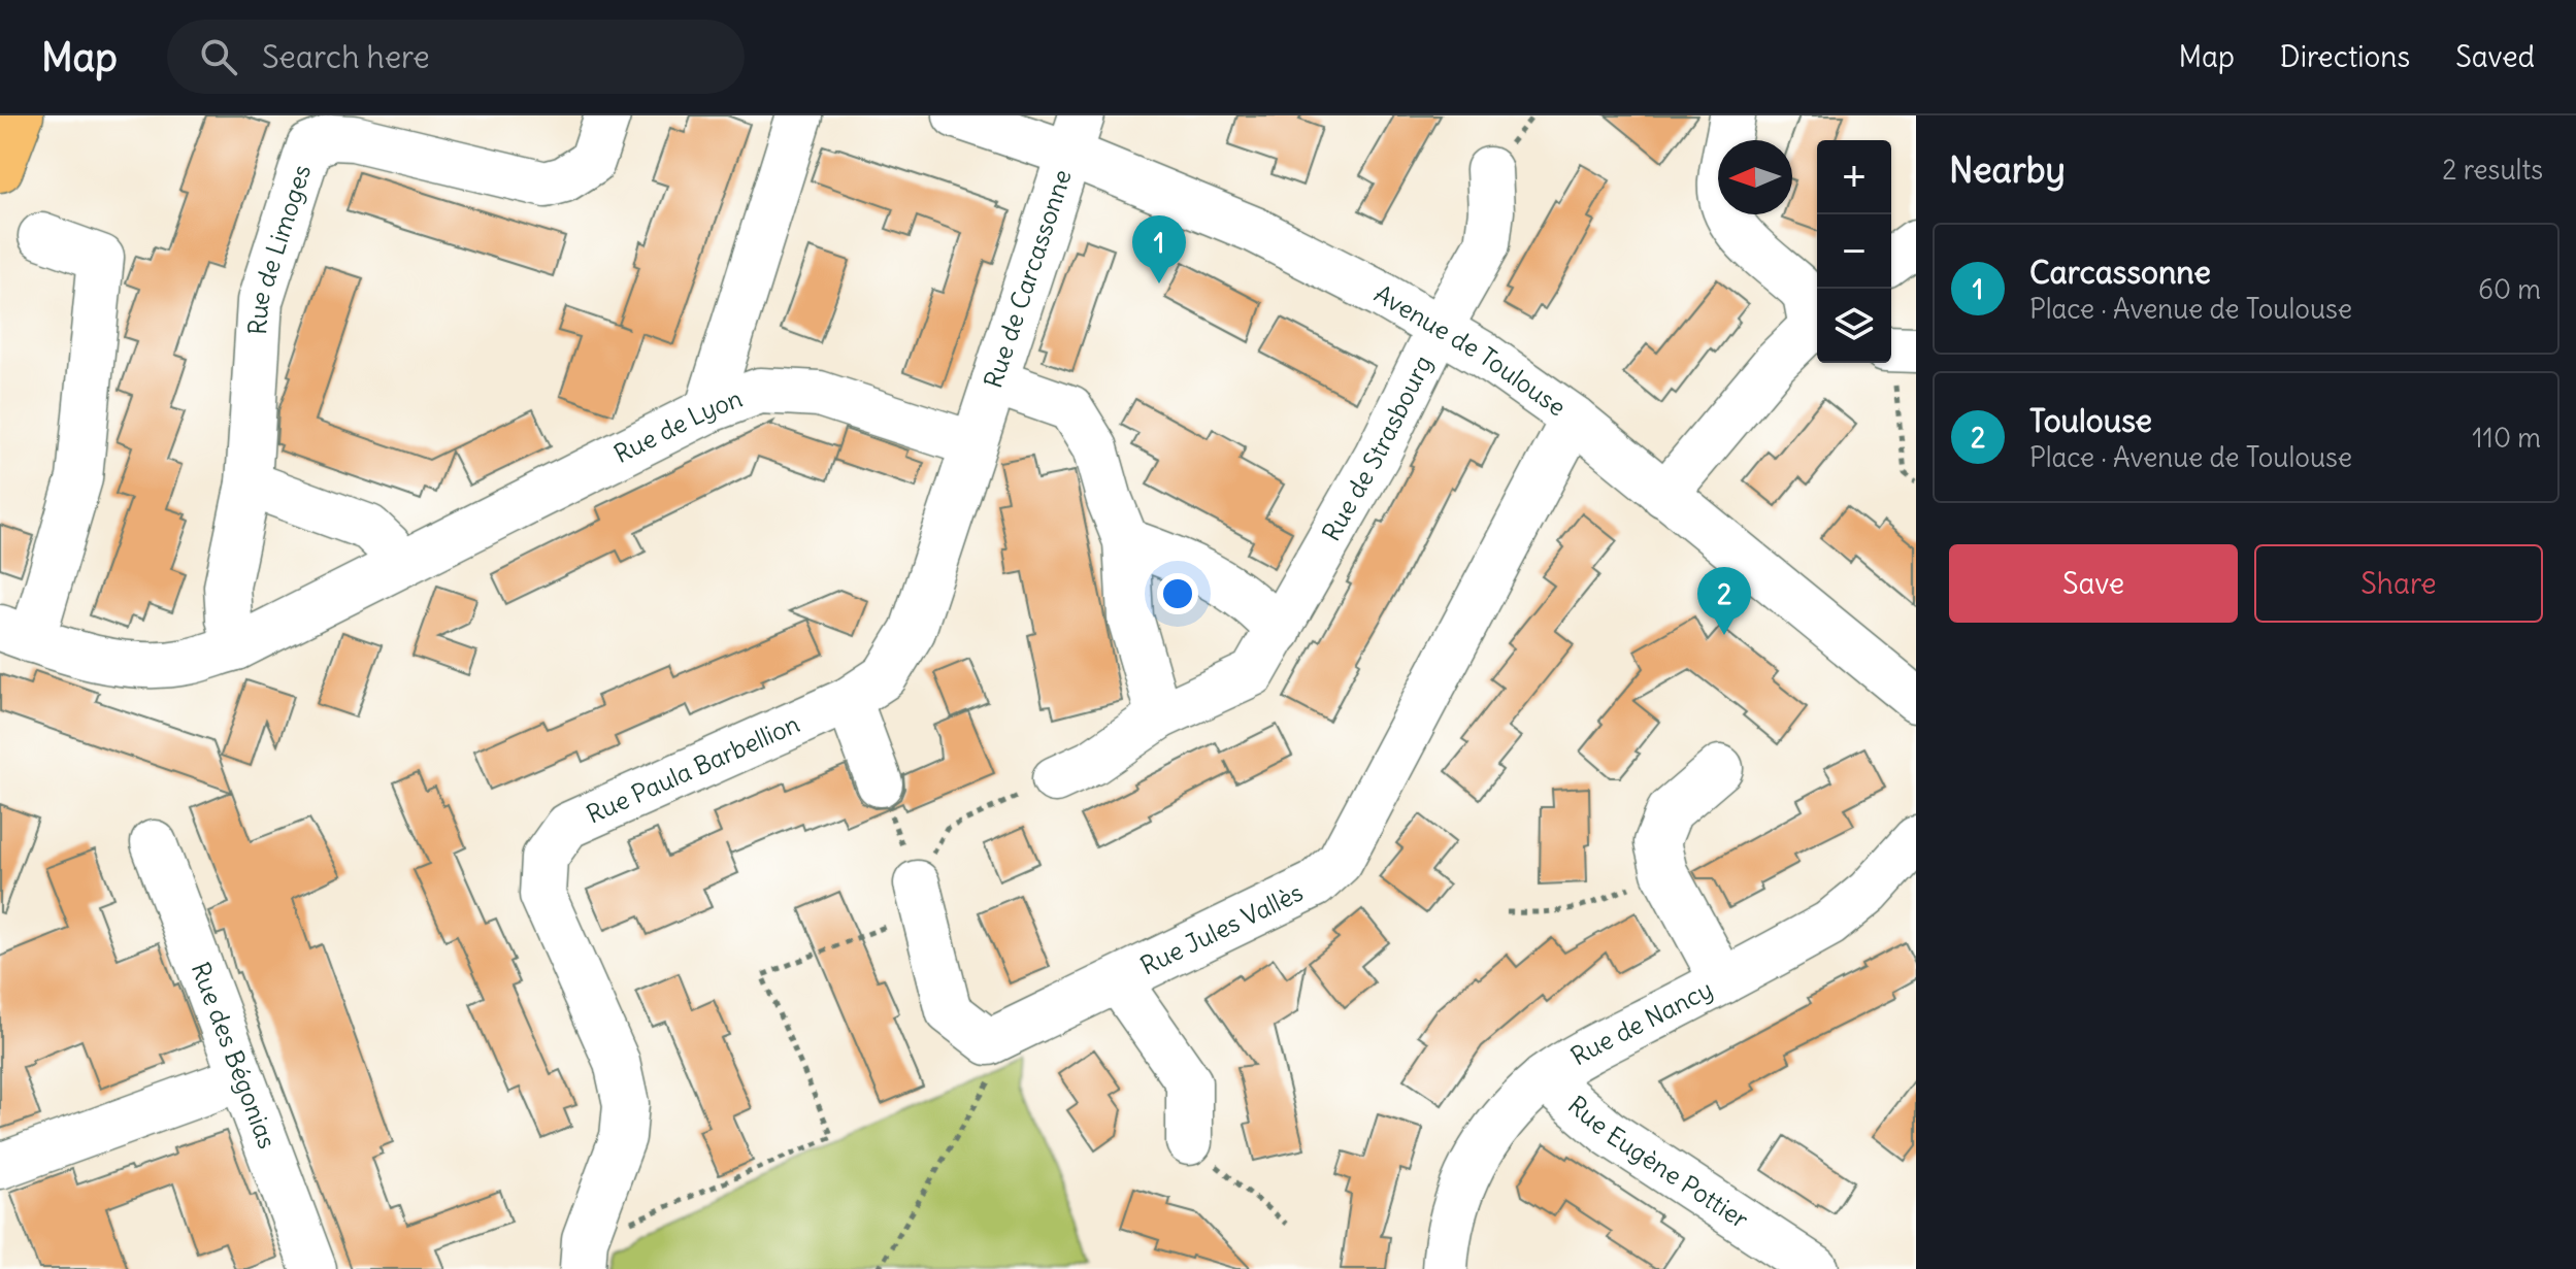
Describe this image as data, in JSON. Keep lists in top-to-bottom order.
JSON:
{
  "streets": {
    "street": [
      "Rue de Limoges",
      "Rue de Carcassonne",
      "Avenue de Toulouse",
      "Rue de Lyon",
      "Rue de Strasbourg",
      "Rue Paula Barbellion",
      "Rue Jules Vallès",
      "Rue de Nancy",
      "Rue des Bégonias",
      "Rue Eugène Pottier"
    ]
  },
  "crossings": [
    ["Rue de Limoges", "Rue de Lyon"],
    ["Rue de Carcassonne", "Avenue de Toulouse"],
    ["Rue de Carcassonne", "Rue de Lyon"],
    ["Rue de Carcassonne", "Rue Paula Barbellion"],
    ["Avenue de Toulouse", "Rue de Strasbourg"],
    ["Avenue de Toulouse", "Rue Jules Vallès"],
    ["Rue de Lyon", "Rue Paula Barbellion"],
    ["Rue de Nancy", "Rue Eugène Pottier"]
  ],
  "north": "left",
  "page": {
    "header": "Map",
    "search": "Search here",
    "nav": ["Map", "Directions", "Saved"],
    "heading": ["Nearby", "2 results"],
    "map_buttons": ["+", "−"],
    "pins": ["1", "2"],
    "list": [
      {
        "mark": "1",
        "name": "Carcassonne",
        "note": "Place · Avenue de Toulouse",
        "value": "60 m"
      },
      {
        "mark": "2",
        "name": "Toulouse",
        "note": "Place · Avenue de Toulouse",
        "value": "110 m"
      }
    ],
    "buttons": ["Save", "Share"]
  }
}
